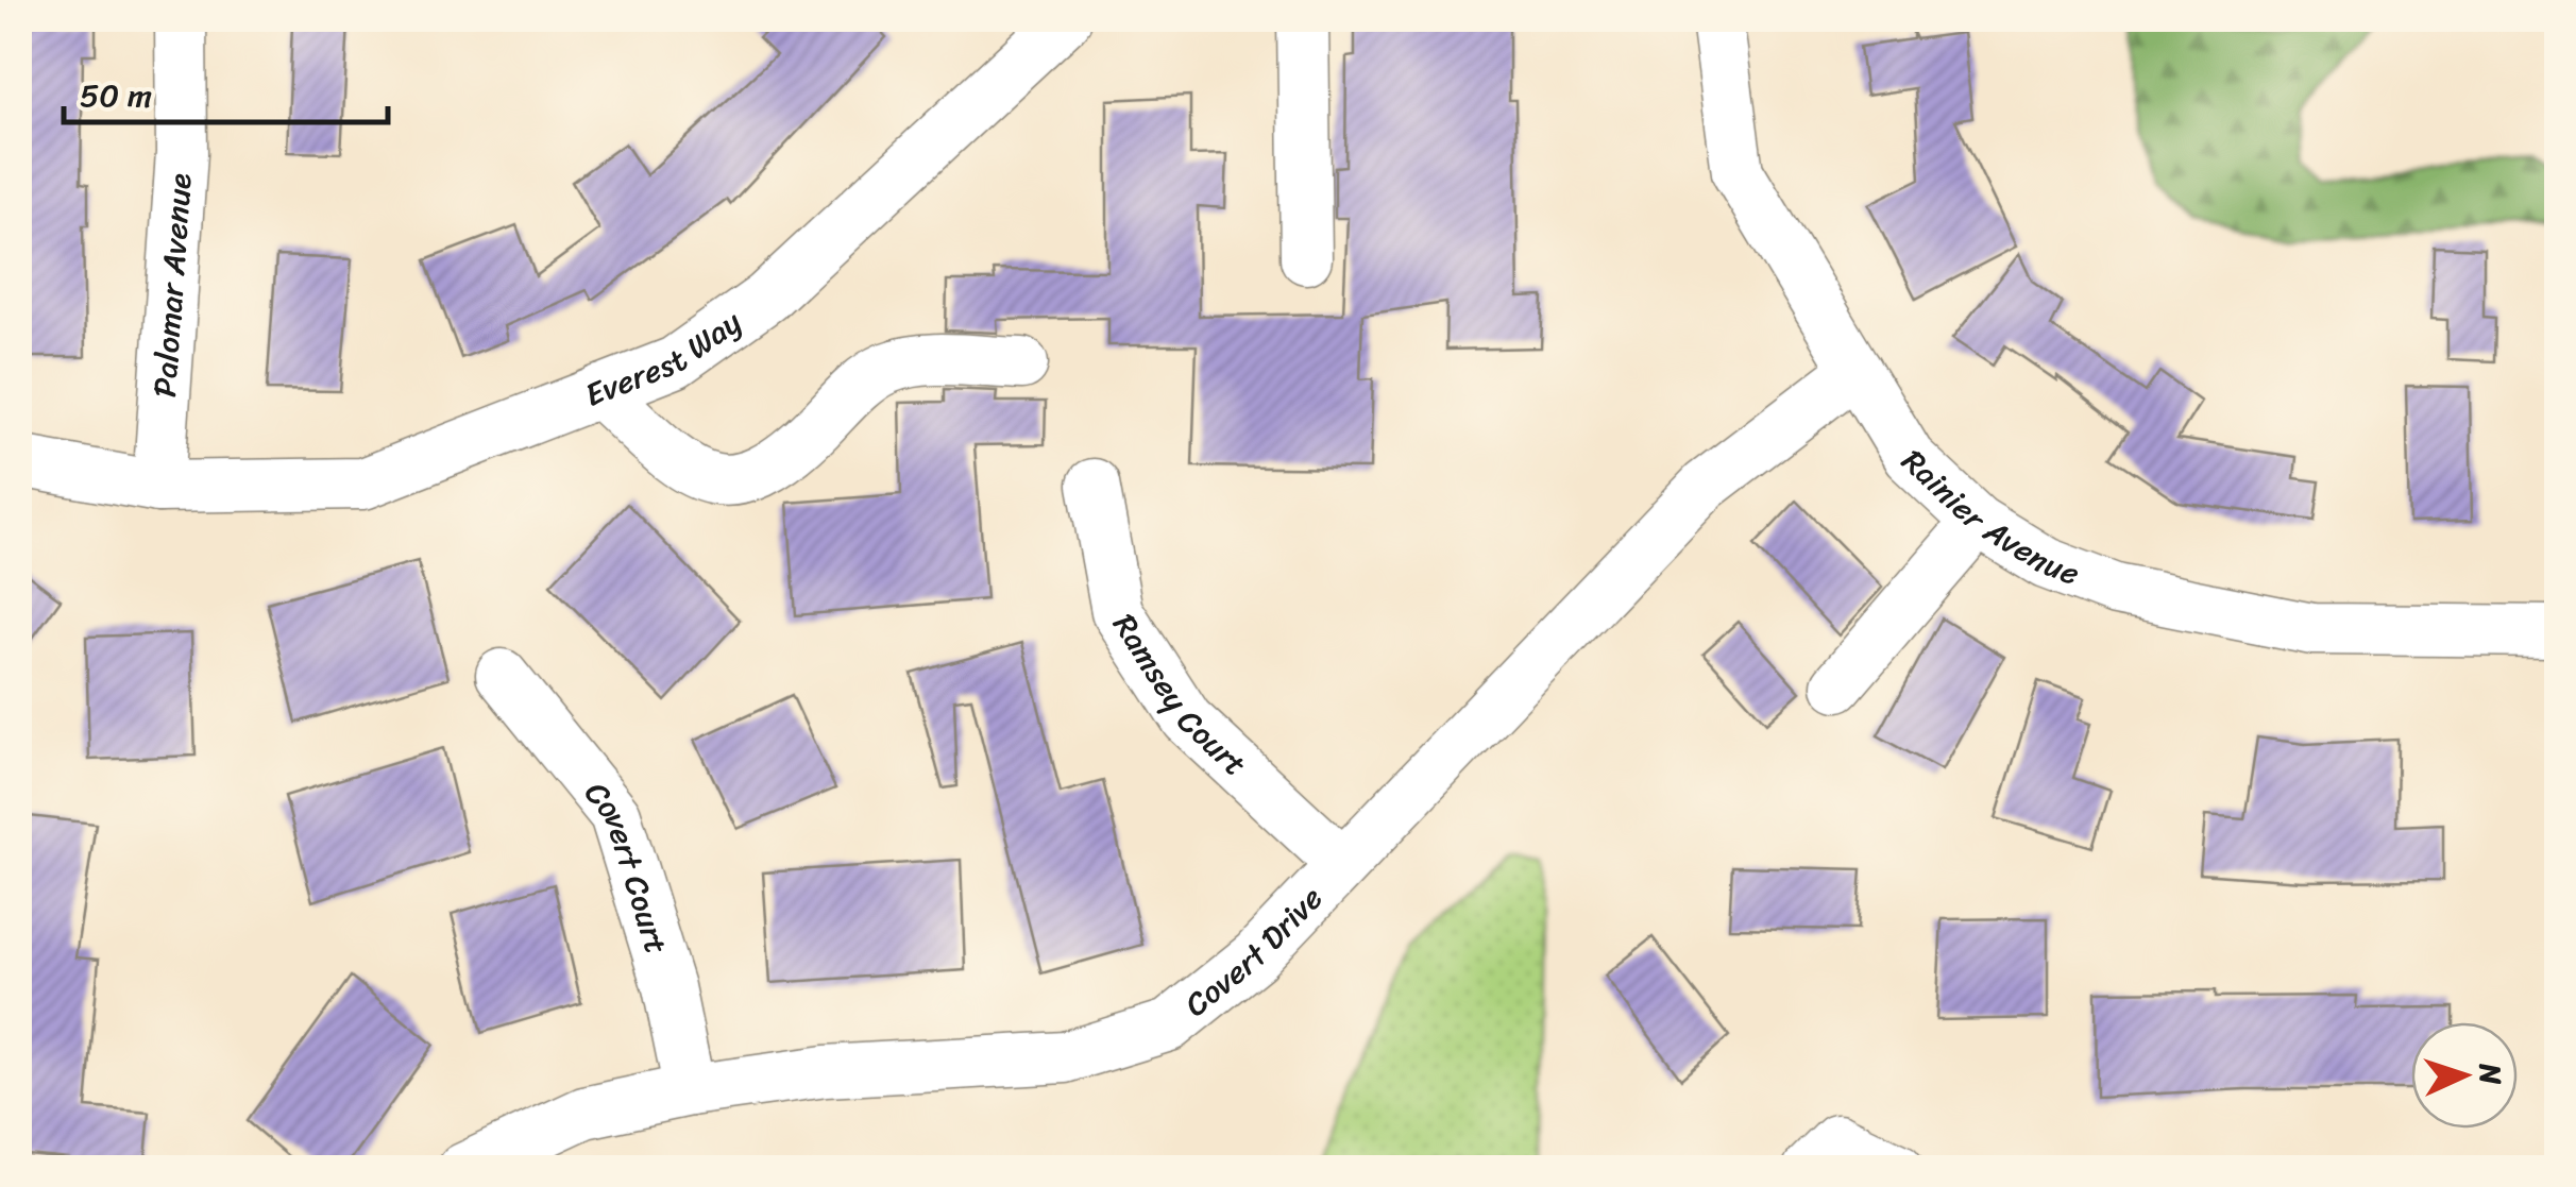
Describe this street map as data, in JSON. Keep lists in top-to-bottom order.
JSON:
{
  "streets": {
    "street": [
      "Palomar Avenue",
      "Everest Way",
      "Rainier Avenue",
      "Ramsey Court",
      "Covert Court",
      "Covert Drive"
    ]
  },
  "crossings": [
    ["Palomar Avenue", "Everest Way"],
    ["Rainier Avenue", "Covert Drive"],
    ["Ramsey Court", "Covert Drive"],
    ["Covert Court", "Covert Drive"]
  ],
  "scale_bar": "50 m",
  "north": "right"
}
